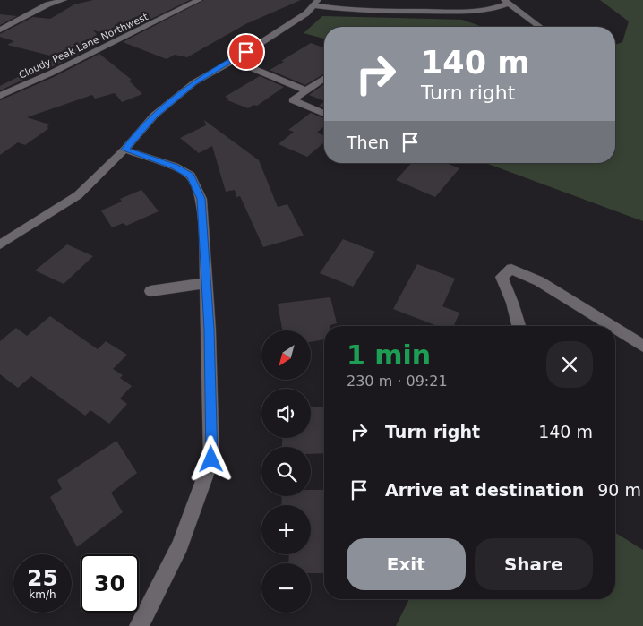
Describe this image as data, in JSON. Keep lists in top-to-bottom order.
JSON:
{
  "streets": {
    "street": ["Cloudy Peak Lane Northwest"]
  },
  "north": "bottom left",
  "page": {
    "turn": ["140 m", "Turn right"],
    "then": "Then",
    "heading": ["1 min", "230 m · 09:21"],
    "map_buttons": ["+", "−"],
    "list": [
      {
        "name": "Turn right",
        "value": "140 m"
      },
      {
        "name": "Arrive at destination",
        "value": "90 m"
      }
    ],
    "buttons": ["Exit", "Share"],
    "speed": "25 km/h",
    "limit": "30"
  }
}
